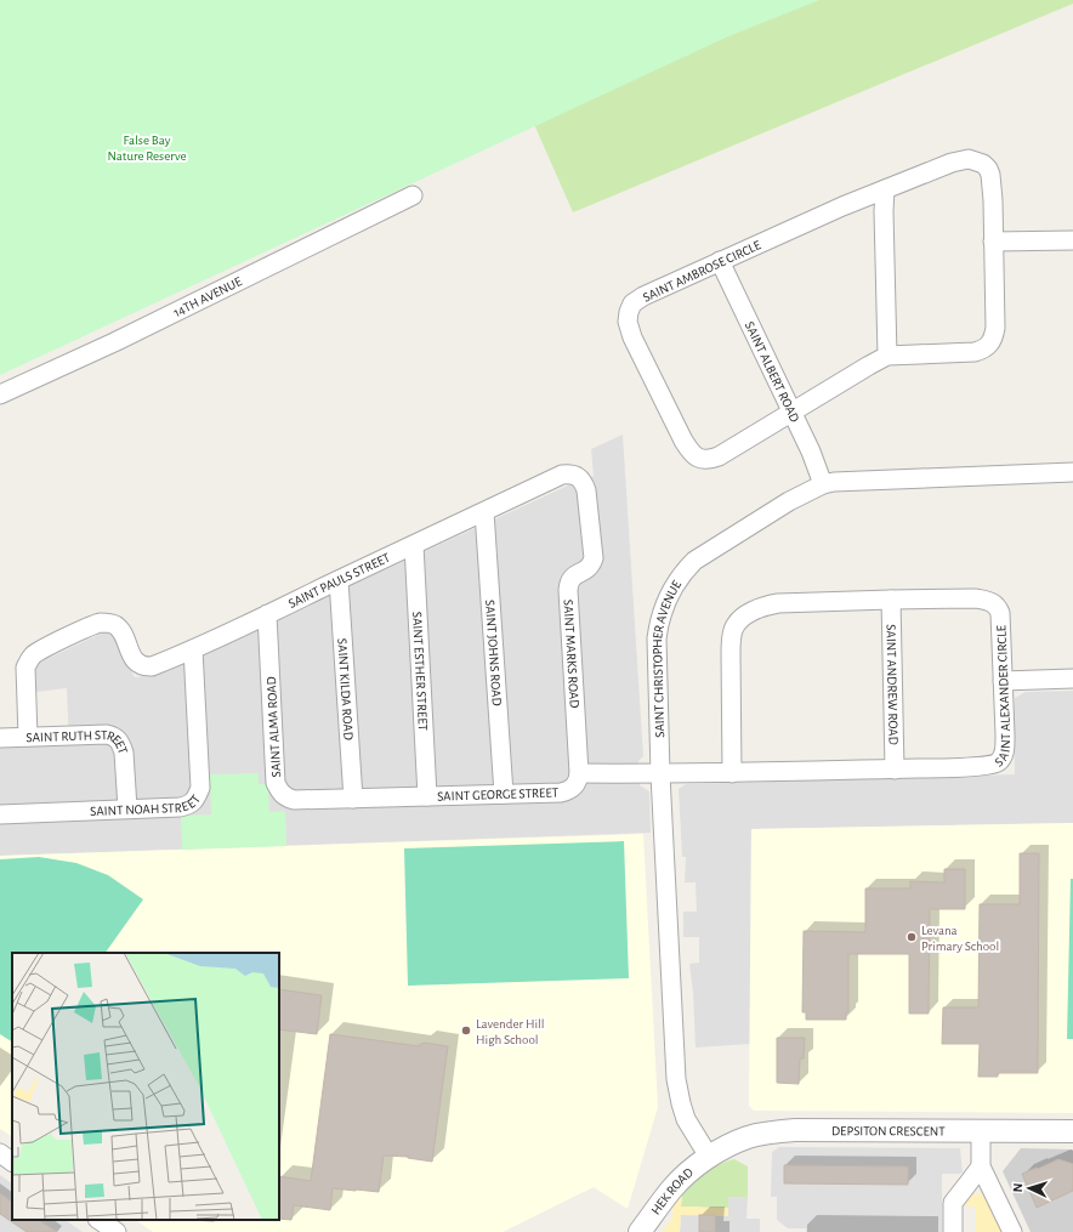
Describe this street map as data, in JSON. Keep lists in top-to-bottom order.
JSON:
{
  "streets": {
    "street": [
      "SAINT AMBROSE CIRCLE",
      "14TH AVENUE",
      "SAINT ALBERT ROAD",
      "SAINT PAULS STREET",
      "SAINT JOHNS ROAD",
      "SAINT MARKS ROAD",
      "SAINT CHRISTOPHER AVENUE",
      "SAINT ESTHER STREET",
      "SAINT ANDREW ROAD",
      "SAINT KILDA ROAD",
      "SAINT ALEXANDER CIRCLE",
      "SAINT ALMA ROAD",
      "SAINT RUTH STREET",
      "SAINT GEORGE STREET",
      "SAINT NOAH STREET",
      "DEPSITON CRESCENT",
      "HEK ROAD"
    ]
  },
  "crossings": [
    ["SAINT AMBROSE CIRCLE", "SAINT ALBERT ROAD"],
    ["SAINT ALBERT ROAD", "SAINT CHRISTOPHER AVENUE"],
    ["SAINT PAULS STREET", "SAINT JOHNS ROAD"],
    ["SAINT PAULS STREET", "SAINT MARKS ROAD"],
    ["SAINT PAULS STREET", "SAINT ESTHER STREET"],
    ["SAINT PAULS STREET", "SAINT KILDA ROAD"],
    ["SAINT PAULS STREET", "SAINT ALMA ROAD"],
    ["SAINT PAULS STREET", "SAINT RUTH STREET"],
    ["SAINT PAULS STREET", "SAINT NOAH STREET"],
    ["SAINT JOHNS ROAD", "SAINT MARKS ROAD"],
    ["SAINT JOHNS ROAD", "SAINT GEORGE STREET"],
    ["SAINT MARKS ROAD", "SAINT GEORGE STREET"],
    ["SAINT CHRISTOPHER AVENUE", "SAINT ALEXANDER CIRCLE"],
    ["SAINT CHRISTOPHER AVENUE", "DEPSITON CRESCENT"],
    ["SAINT CHRISTOPHER AVENUE", "HEK ROAD"],
    ["SAINT ESTHER STREET", "SAINT GEORGE STREET"],
    ["SAINT ANDREW ROAD", "SAINT ALEXANDER CIRCLE"],
    ["SAINT KILDA ROAD", "SAINT ALMA ROAD"],
    ["SAINT KILDA ROAD", "SAINT GEORGE STREET"],
    ["SAINT ALMA ROAD", "SAINT GEORGE STREET"],
    ["SAINT RUTH STREET", "SAINT NOAH STREET"],
    ["DEPSITON CRESCENT", "HEK ROAD"]
  ],
  "parks": ["False Bay Nature Reserve"],
  "places": ["Levana Primary School", "Lavender Hill High School"],
  "north": "left"
}
